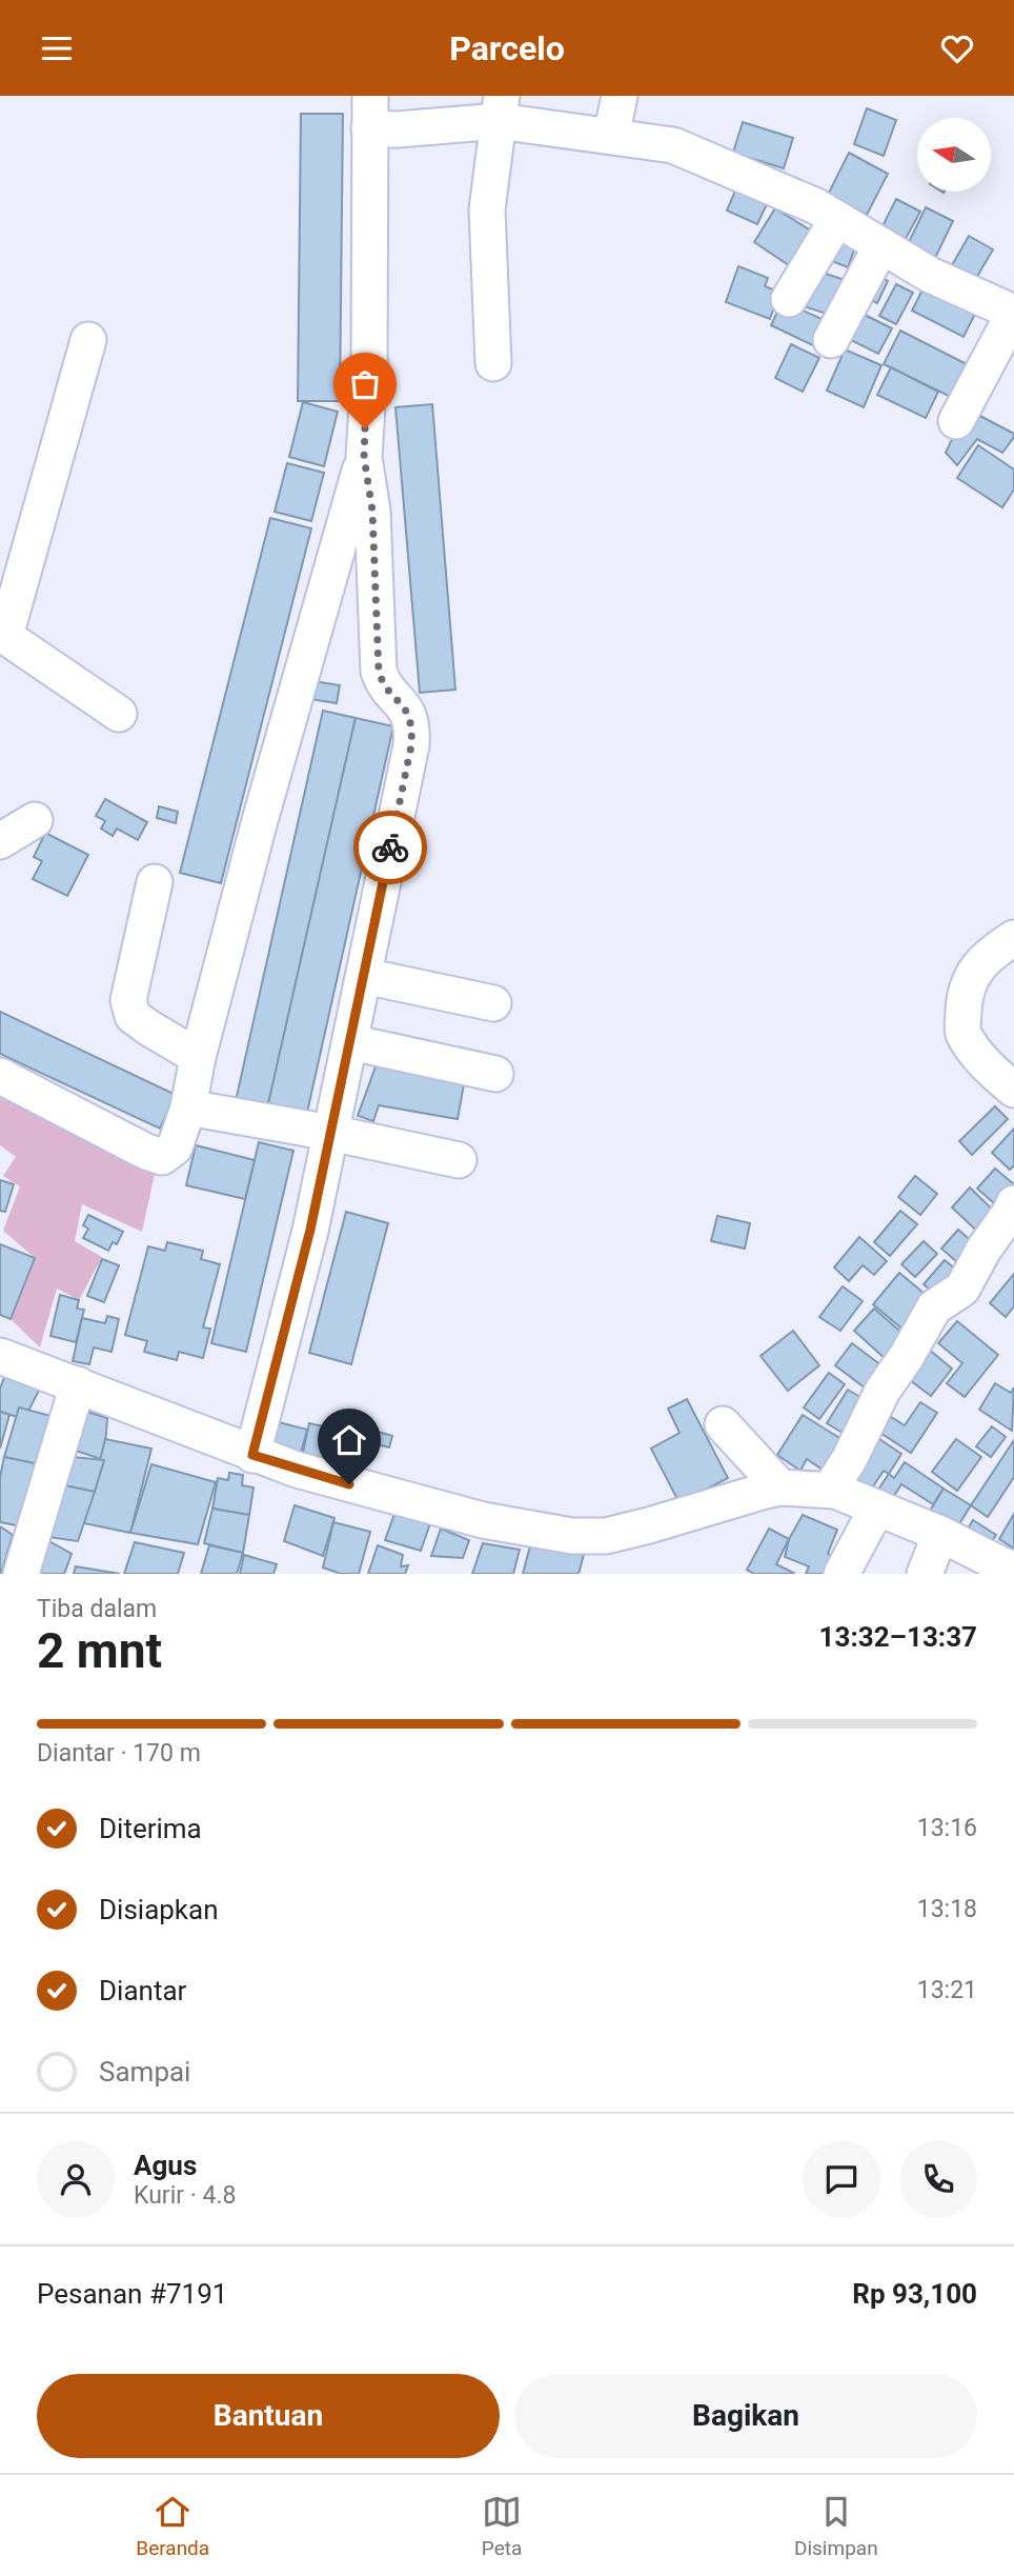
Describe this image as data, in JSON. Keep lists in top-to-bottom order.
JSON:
{
  "north": "left",
  "page": {
    "header": "Parcelo",
    "heading": ["2 mnt", "Tiba dalam", "13:32–13:37"],
    "panel": [
      "Agus",
      "Kurir · 4.8",
      "Pesanan #7191",
      "Rp 93,100"
    ],
    "bar": "Diantar · 170 m",
    "list": [
      ["Diterima", "13:16"],
      ["Disiapkan", "13:18"],
      ["Diantar", "13:21"],
      "Sampai"
    ],
    "buttons": ["Bantuan", "Bagikan"],
    "tabs": ["Beranda", "Peta", "Disimpan"]
  }
}
